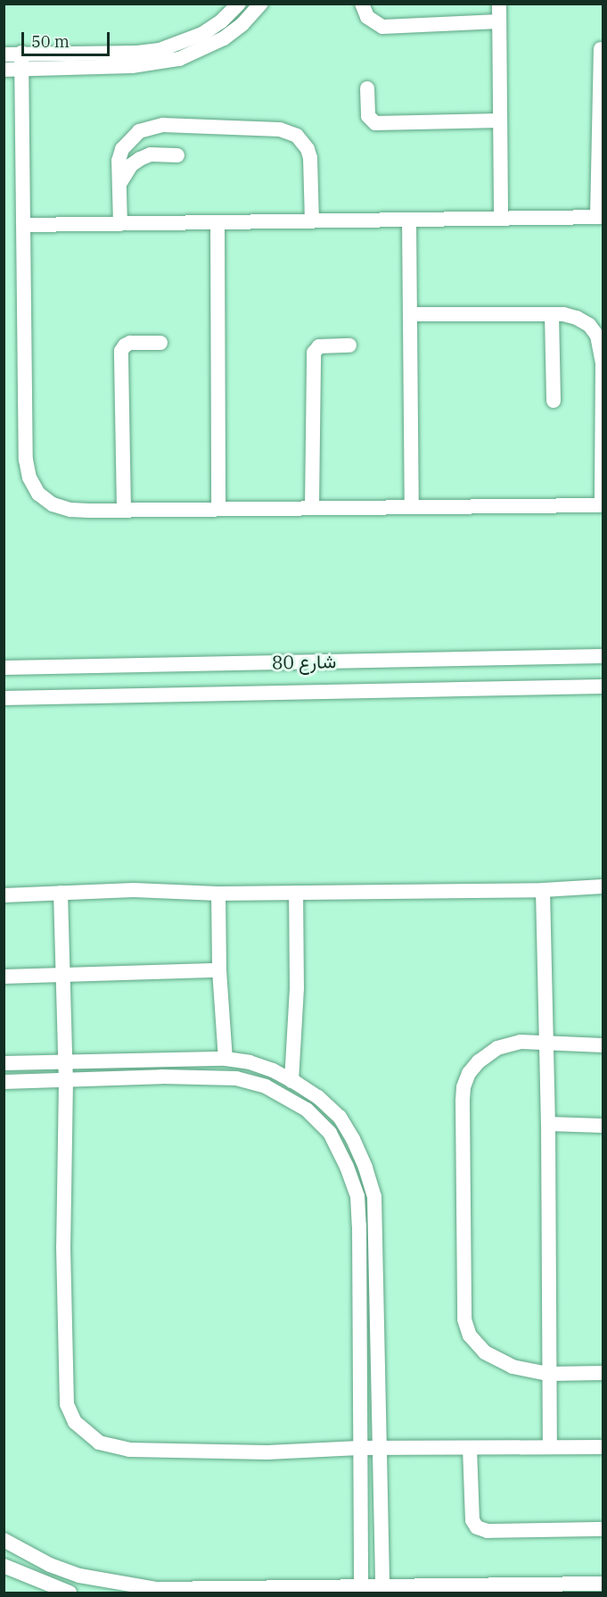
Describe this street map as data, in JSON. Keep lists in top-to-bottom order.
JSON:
{
  "streets": {
    "street": ["شارع 80"]
  },
  "scale_bar": "50 m"
}
